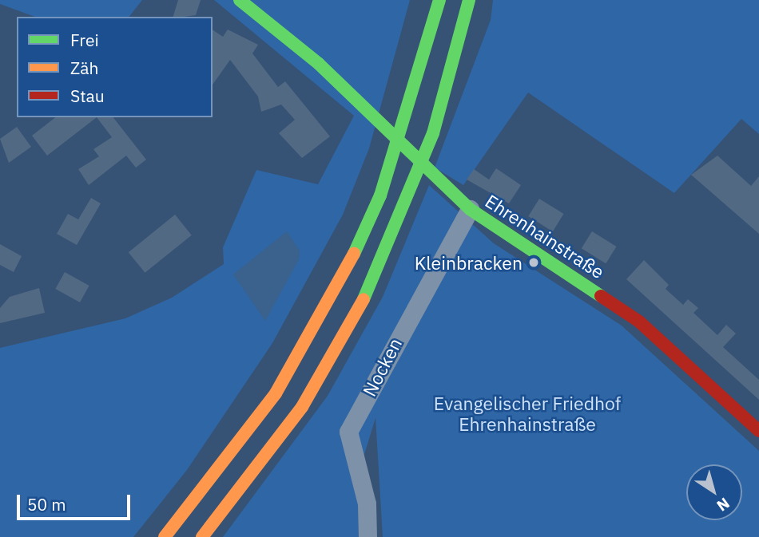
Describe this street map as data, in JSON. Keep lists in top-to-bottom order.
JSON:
{
  "streets": {
    "main road": ["Ehrenhainstraße"],
    "street": ["Nocken"]
  },
  "crossings": [
    ["Ehrenhainstraße", "Nocken"]
  ],
  "parks": ["Evangelischer Friedhof Ehrenhainstraße"],
  "places": ["Kleinbracken"],
  "legend": ["Frei", "Zäh", "Stau"],
  "scale_bar": "50 m",
  "north": "bottom right"
}
